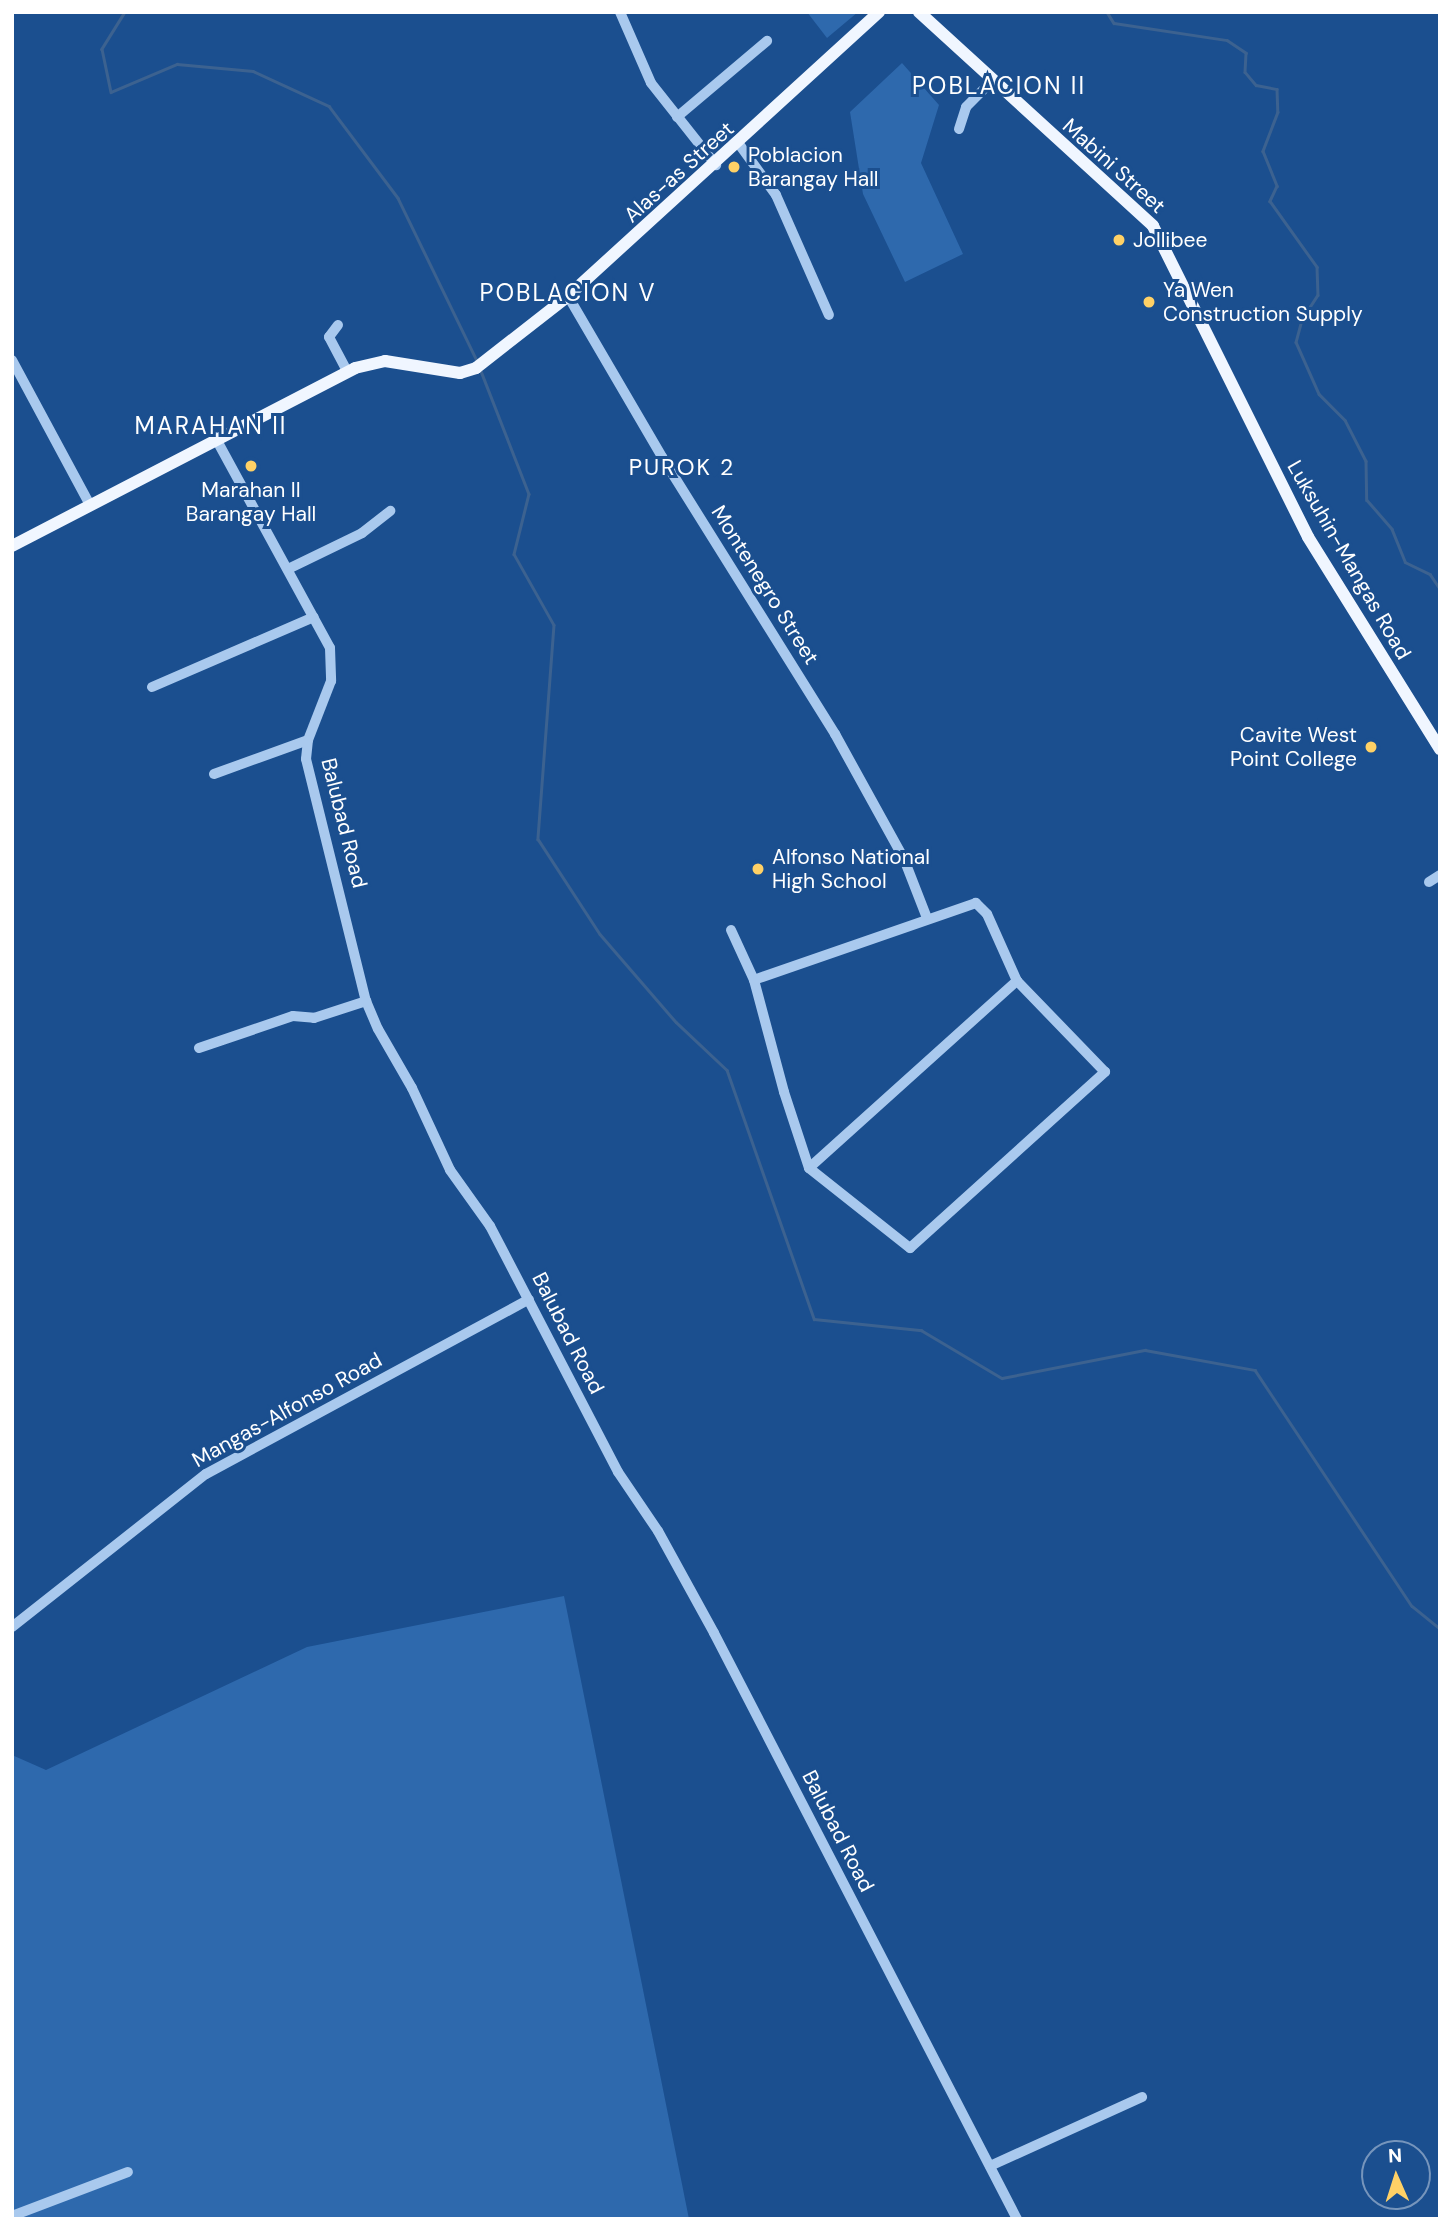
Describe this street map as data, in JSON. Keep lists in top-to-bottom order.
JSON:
{
  "streets": {
    "main road": ["Mabini Street", "Alas-as Street", "Luksuhin-Mangas Road"],
    "street": ["Montenegro Street", "Balubad Road", "Mangas-Alfonso Road"]
  },
  "crossings": [
    ["Mabini Street", "Luksuhin-Mangas Road"],
    ["Alas-as Street", "Montenegro Street"],
    ["Balubad Road", "Mangas-Alfonso Road"]
  ],
  "districts": [
    "POBLACION II",
    "POBLACION V",
    "MARAHAN II",
    "PUROK 2"
  ],
  "places": [
    "Poblacion Barangay Hall",
    "Jollibee",
    "Ya Wen Construction Supply",
    "Marahan II Barangay Hall",
    "Cavite West Point College",
    "Alfonso National High School"
  ],
  "north": "top"
}
